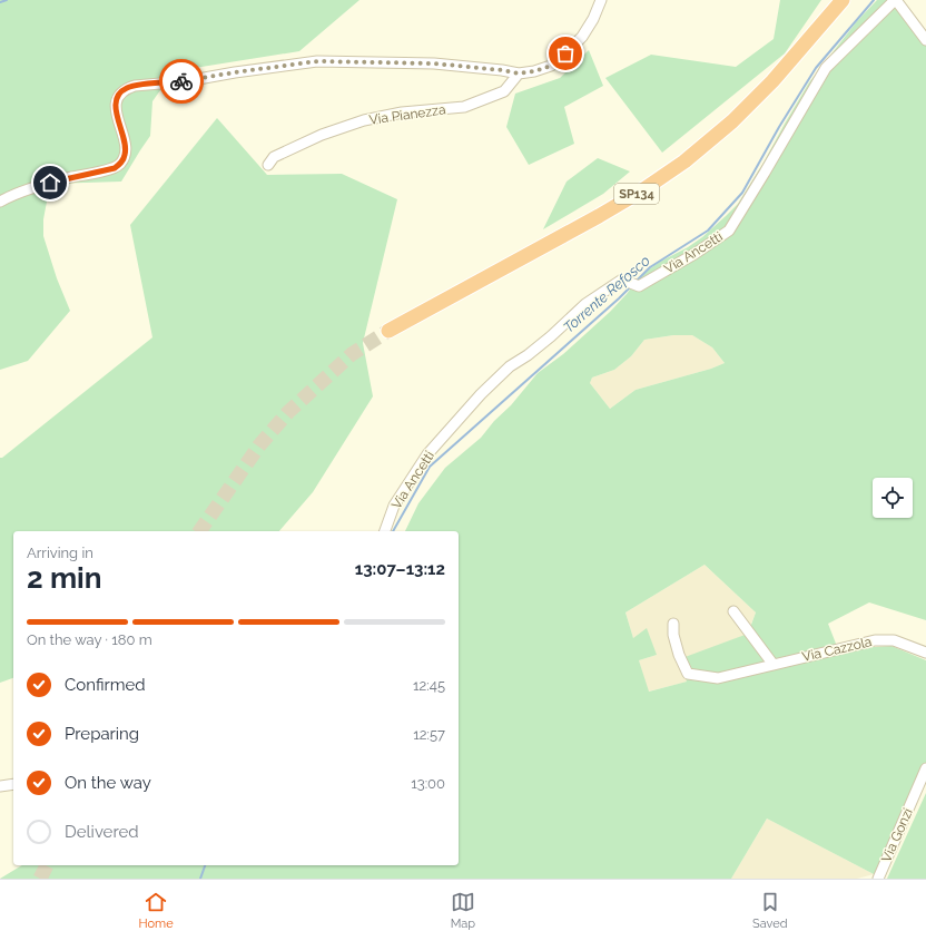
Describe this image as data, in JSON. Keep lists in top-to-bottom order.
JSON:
{
  "streets": {
    "highway": ["SP134"],
    "street": [
      "Via Pianezza",
      "Via Ancetti",
      "Via Cazzola",
      "Via Gonzi"
    ]
  },
  "water": ["Torrente Refosco"],
  "page": {
    "heading": ["2 min", "Arriving in", "13:07–13:12"],
    "bar": "On the way · 180 m",
    "list": [
      ["Confirmed", "12:45"],
      ["Preparing", "12:57"],
      ["On the way", "13:00"],
      "Delivered"
    ],
    "tabs": ["Home", "Map", "Saved"]
  }
}
